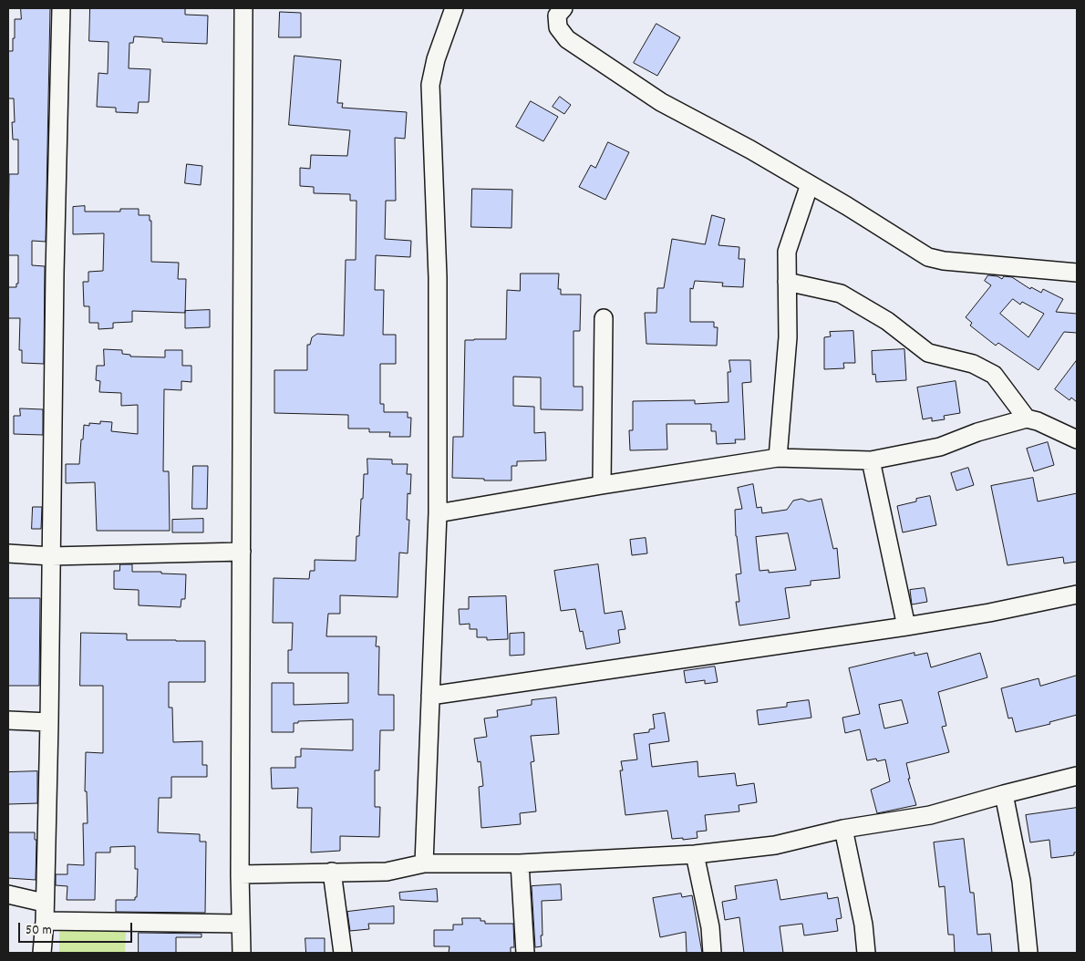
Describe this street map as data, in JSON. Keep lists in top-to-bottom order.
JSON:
{
  "scale_bar": "50 m"
}
